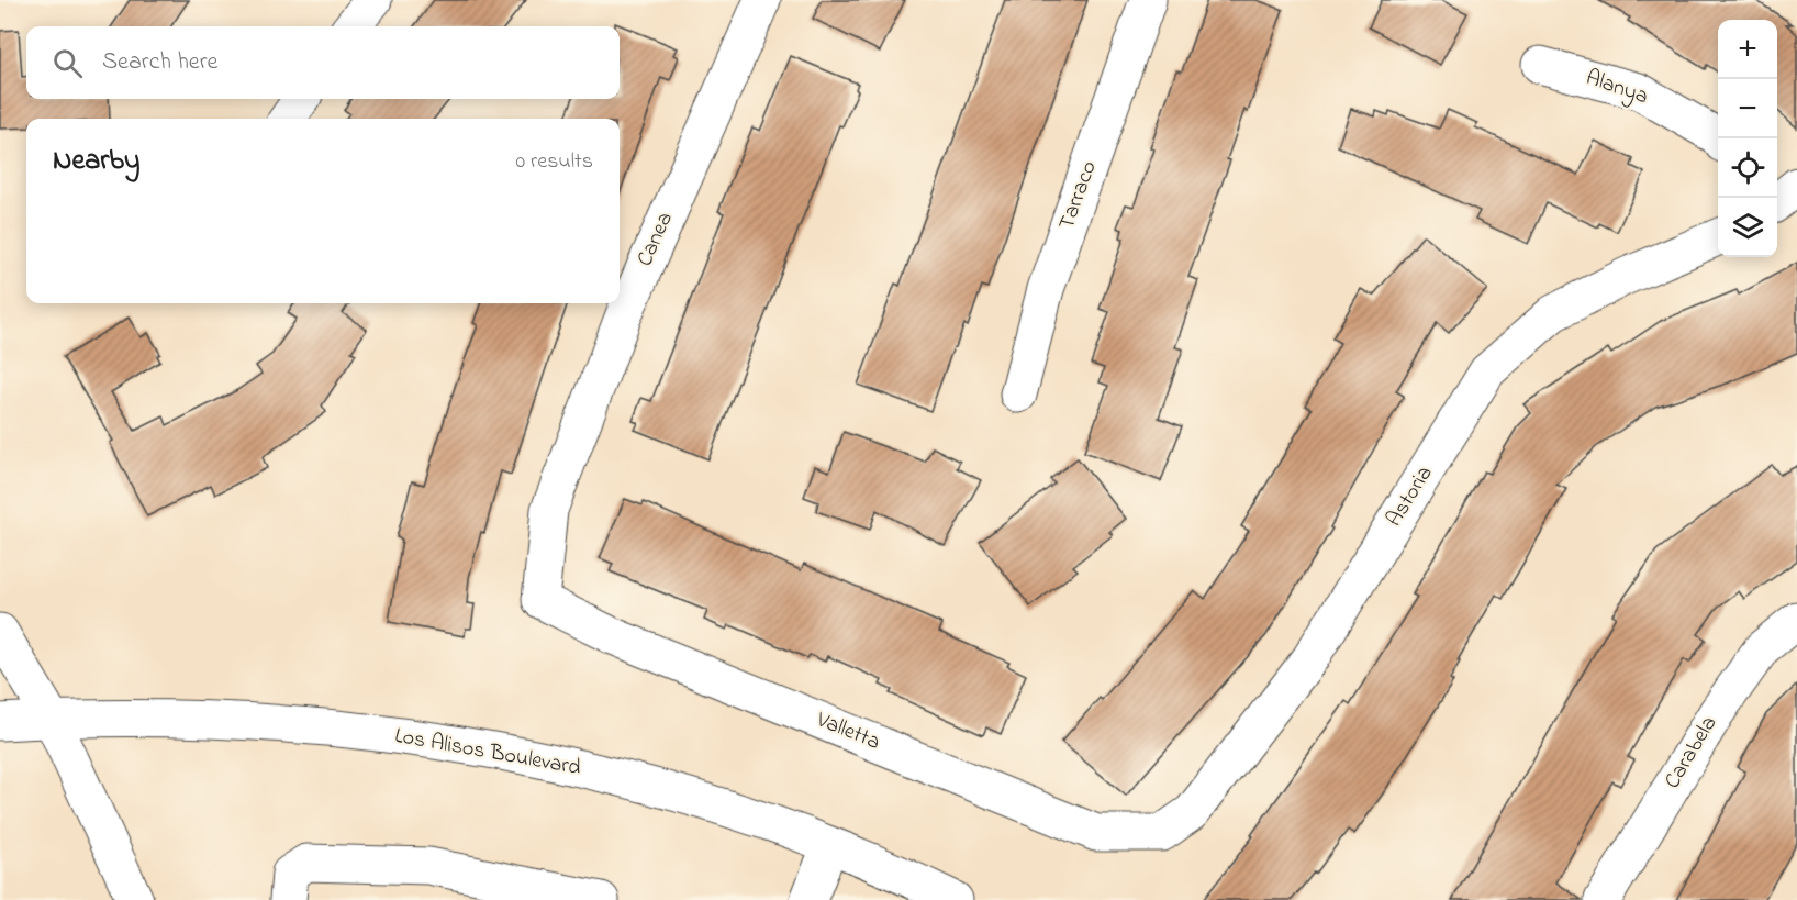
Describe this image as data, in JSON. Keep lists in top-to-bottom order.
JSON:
{
  "streets": {
    "main road": [
      "Alanya",
      "Tarraco",
      "Canea",
      "Astoria",
      "Valletta",
      "Los Alisos Boulevard",
      "Carabela"
    ]
  },
  "crossings": [
    ["Canea", "Valletta"],
    ["Astoria", "Valletta"]
  ],
  "page": {
    "map_buttons": ["+", "−"],
    "search": "Search here",
    "heading": ["Nearby", "0 results"]
  }
}
